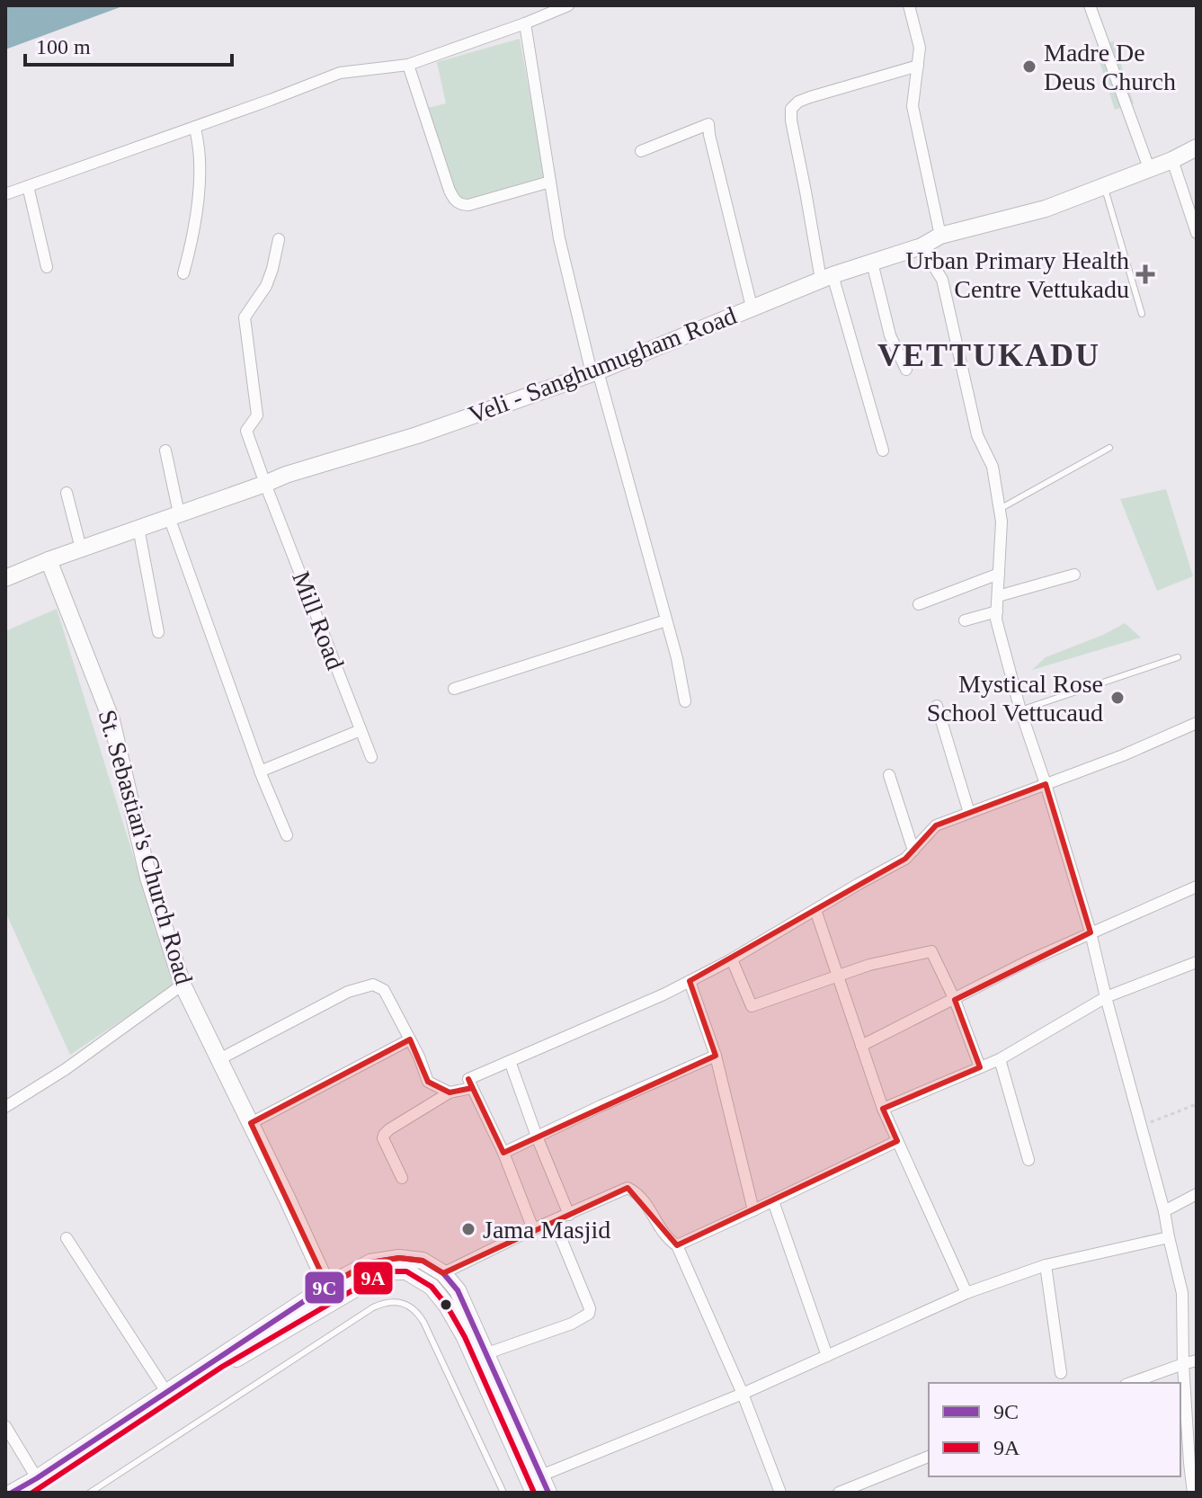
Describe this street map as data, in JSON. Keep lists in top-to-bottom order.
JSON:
{
  "streets": {
    "main road": ["Veli - Sanghumugham Road", "St. Sebastian's Church Road"],
    "street": ["Mill Road"]
  },
  "crossings": [
    ["Veli - Sanghumugham Road", "Mill Road"],
    ["Veli - Sanghumugham Road", "St. Sebastian's Church Road"]
  ],
  "districts": ["VETTUKADU"],
  "places": {
    "other": ["Madre De Deus Church", "Mystical Rose School Vettucaud", "Jama Masjid"],
    "health": ["Urban Primary Health Centre Vettukadu"]
  },
  "lines": ["transit line 9C", "transit line 9A"],
  "legend": ["9C", "9A"],
  "scale_bar": "100 m"
}
